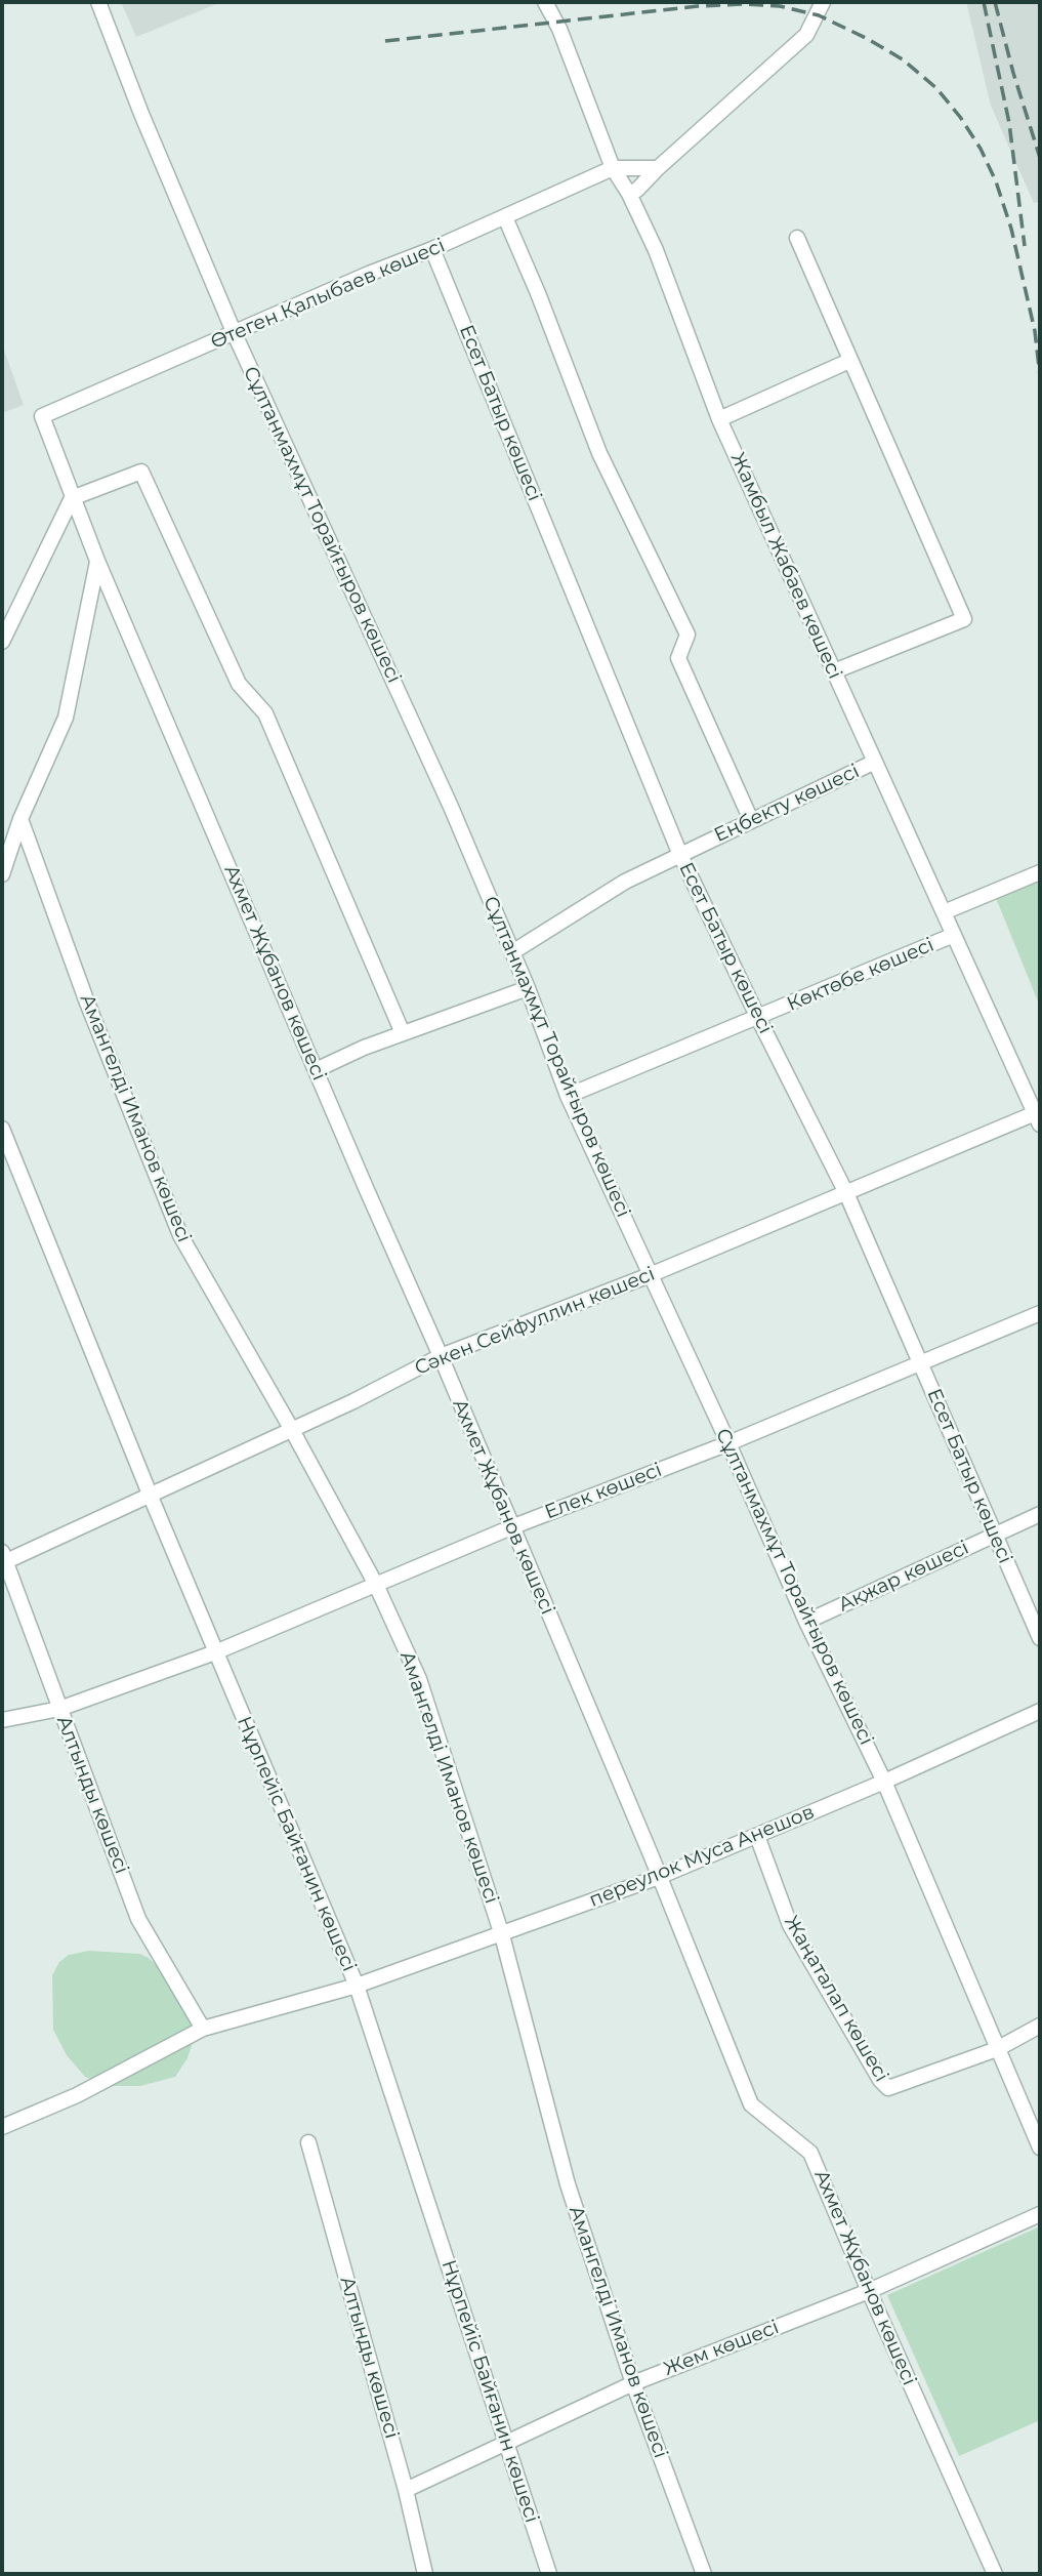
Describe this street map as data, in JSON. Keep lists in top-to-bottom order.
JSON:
{
  "streets": {
    "street": [
      "Өтеген Қалыбаев көшесі",
      "Есет Батыр көшесі",
      "Сұлтанмахмұт Торайғыров көшесі",
      "Жамбыл Жабаев көшесі",
      "Еңбекту көшесі",
      "Ахмет Жұбанов көшесі",
      "Көктөбе көшесі",
      "Амангелді Иманов көшесі",
      "Сәкен Сейфуллин көшесі",
      "Елек көшесі",
      "Ақжар көшесі",
      "Алтынды көшесі",
      "Нұрпейіс Байғанин көшесі",
      "переулок Муса Анешов",
      "Жаңаталап көшесі",
      "Жем көшесі"
    ]
  },
  "crossings": [
    ["Өтеген Қалыбаев көшесі", "Есет Батыр көшесі"],
    ["Өтеген Қалыбаев көшесі", "Сұлтанмахмұт Торайғыров көшесі"],
    ["Өтеген Қалыбаев көшесі", "Жамбыл Жабаев көшесі"],
    ["Өтеген Қалыбаев көшесі", "Ахмет Жұбанов көшесі"],
    ["Есет Батыр көшесі", "Еңбекту көшесі"],
    ["Есет Батыр көшесі", "Көктөбе көшесі"],
    ["Есет Батыр көшесі", "Сәкен Сейфуллин көшесі"],
    ["Есет Батыр көшесі", "Елек көшесі"],
    ["Есет Батыр көшесі", "Ақжар көшесі"],
    ["Сұлтанмахмұт Торайғыров көшесі", "Еңбекту көшесі"],
    ["Сұлтанмахмұт Торайғыров көшесі", "Көктөбе көшесі"],
    ["Сұлтанмахмұт Торайғыров көшесі", "Сәкен Сейфуллин көшесі"],
    ["Сұлтанмахмұт Торайғыров көшесі", "Елек көшесі"],
    ["Сұлтанмахмұт Торайғыров көшесі", "Ақжар көшесі"],
    ["Сұлтанмахмұт Торайғыров көшесі", "переулок Муса Анешов"],
    ["Сұлтанмахмұт Торайғыров көшесі", "Жаңаталап көшесі"],
    ["Жамбыл Жабаев көшесі", "Еңбекту көшесі"],
    ["Жамбыл Жабаев көшесі", "Көктөбе көшесі"],
    ["Жамбыл Жабаев көшесі", "Сәкен Сейфуллин көшесі"],
    ["Ахмет Жұбанов көшесі", "Сәкен Сейфуллин көшесі"],
    ["Ахмет Жұбанов көшесі", "Елек көшесі"],
    ["Ахмет Жұбанов көшесі", "переулок Муса Анешов"],
    ["Ахмет Жұбанов көшесі", "Жем көшесі"],
    ["Амангелді Иманов көшесі", "Сәкен Сейфуллин көшесі"],
    ["Амангелді Иманов көшесі", "Елек көшесі"],
    ["Амангелді Иманов көшесі", "переулок Муса Анешов"],
    ["Амангелді Иманов көшесі", "Жем көшесі"],
    ["Сәкен Сейфуллин көшесі", "Алтынды көшесі"],
    ["Сәкен Сейфуллин көшесі", "Нұрпейіс Байғанин көшесі"],
    ["Елек көшесі", "Алтынды көшесі"],
    ["Елек көшесі", "Нұрпейіс Байғанин көшесі"],
    ["Алтынды көшесі", "переулок Муса Анешов"],
    ["Алтынды көшесі", "Жем көшесі"],
    ["Нұрпейіс Байғанин көшесі", "переулок Муса Анешов"],
    ["Нұрпейіс Байғанин көшесі", "Жем көшесі"],
    ["переулок Муса Анешов", "Жаңаталап көшесі"]
  ]
}
